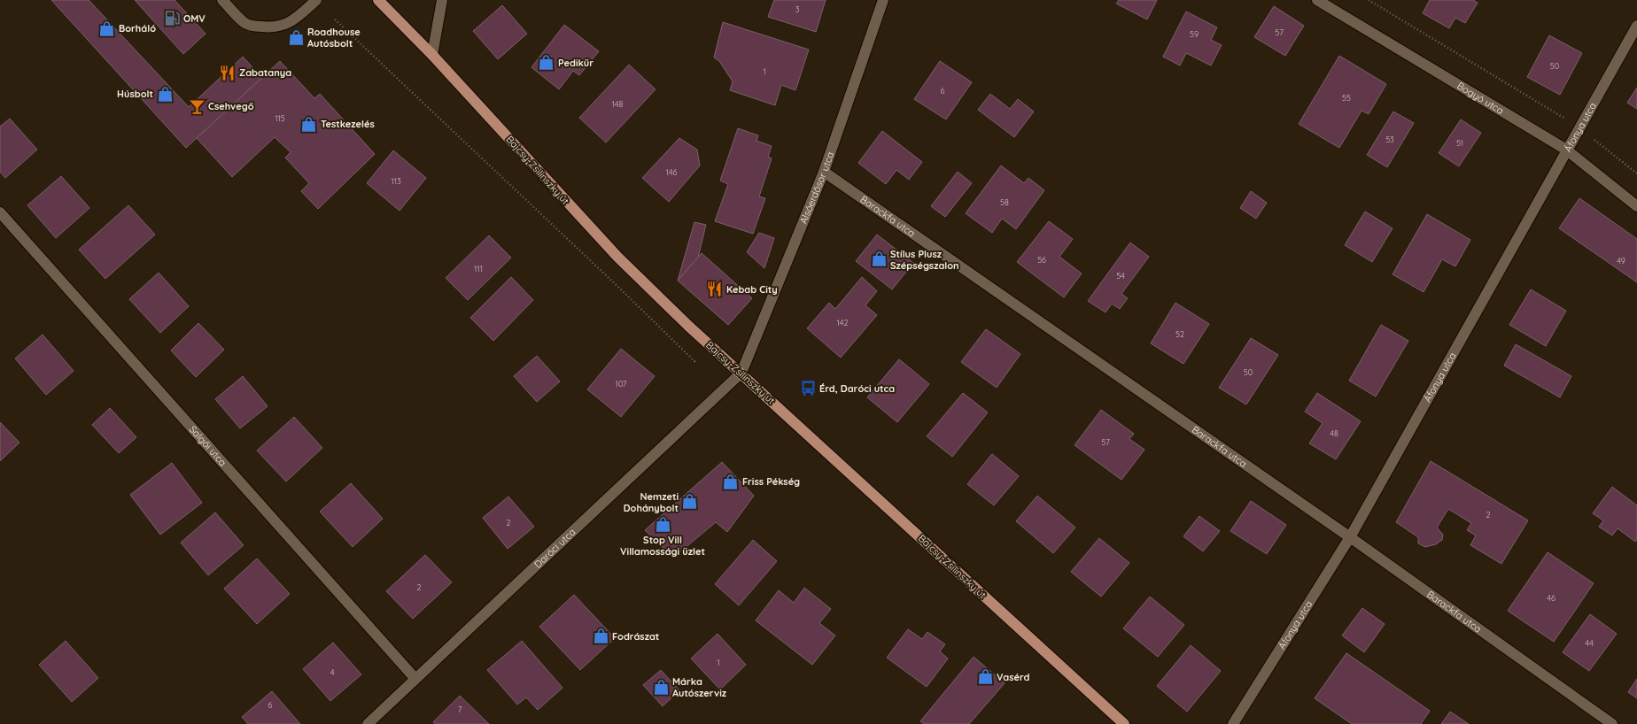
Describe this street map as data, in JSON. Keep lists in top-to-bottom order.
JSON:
{
  "streets": {
    "main road": ["Bajcsy-Zsilinszky út"],
    "street": [
      "Bogyó utca",
      "Áfonya utca",
      "Alsóerdősor utca",
      "Barackfa utca",
      "Salgói utca",
      "Daróci utca"
    ]
  },
  "crossings": [
    ["Bogyó utca", "Áfonya utca"],
    ["Áfonya utca", "Barackfa utca"],
    ["Bajcsy-Zsilinszky út", "Alsóerdősor utca"],
    ["Bajcsy-Zsilinszky út", "Daróci utca"],
    ["Alsóerdősor utca", "Barackfa utca"],
    ["Alsóerdősor utca", "Daróci utca"],
    ["Salgói utca", "Daróci utca"]
  ],
  "places": {
    "fuel station": ["OMV"],
    "shop": [
      "Borháló",
      "Roadhouse Autósbolt",
      "Pedikűr",
      "Húsbolt",
      "Testkezelés",
      "Stílus Plusz Szépségszalon",
      "Friss Pékség",
      "Nemzeti Dohánybolt",
      "Stop Vill Villamossági üzlet",
      "Fodrászat",
      "Vasérd",
      "Márka Autószerviz"
    ],
    "restaurant": ["Zabatanya", "Kebab City"],
    "bar": ["Csehvegő"],
    "bus stop": ["Érd, Daróci utca"]
  },
  "house_numbers": [
    "3",
    "57",
    "59",
    "50",
    "1",
    "6",
    "55",
    "148",
    "115",
    "53",
    "51",
    "146",
    "113",
    "58",
    "56",
    "49",
    "111",
    "54",
    "142",
    "52",
    "50",
    "107",
    "48",
    "57",
    "2",
    "2",
    "2",
    "46",
    "44",
    "1",
    "4",
    "6",
    "7"
  ]
}
